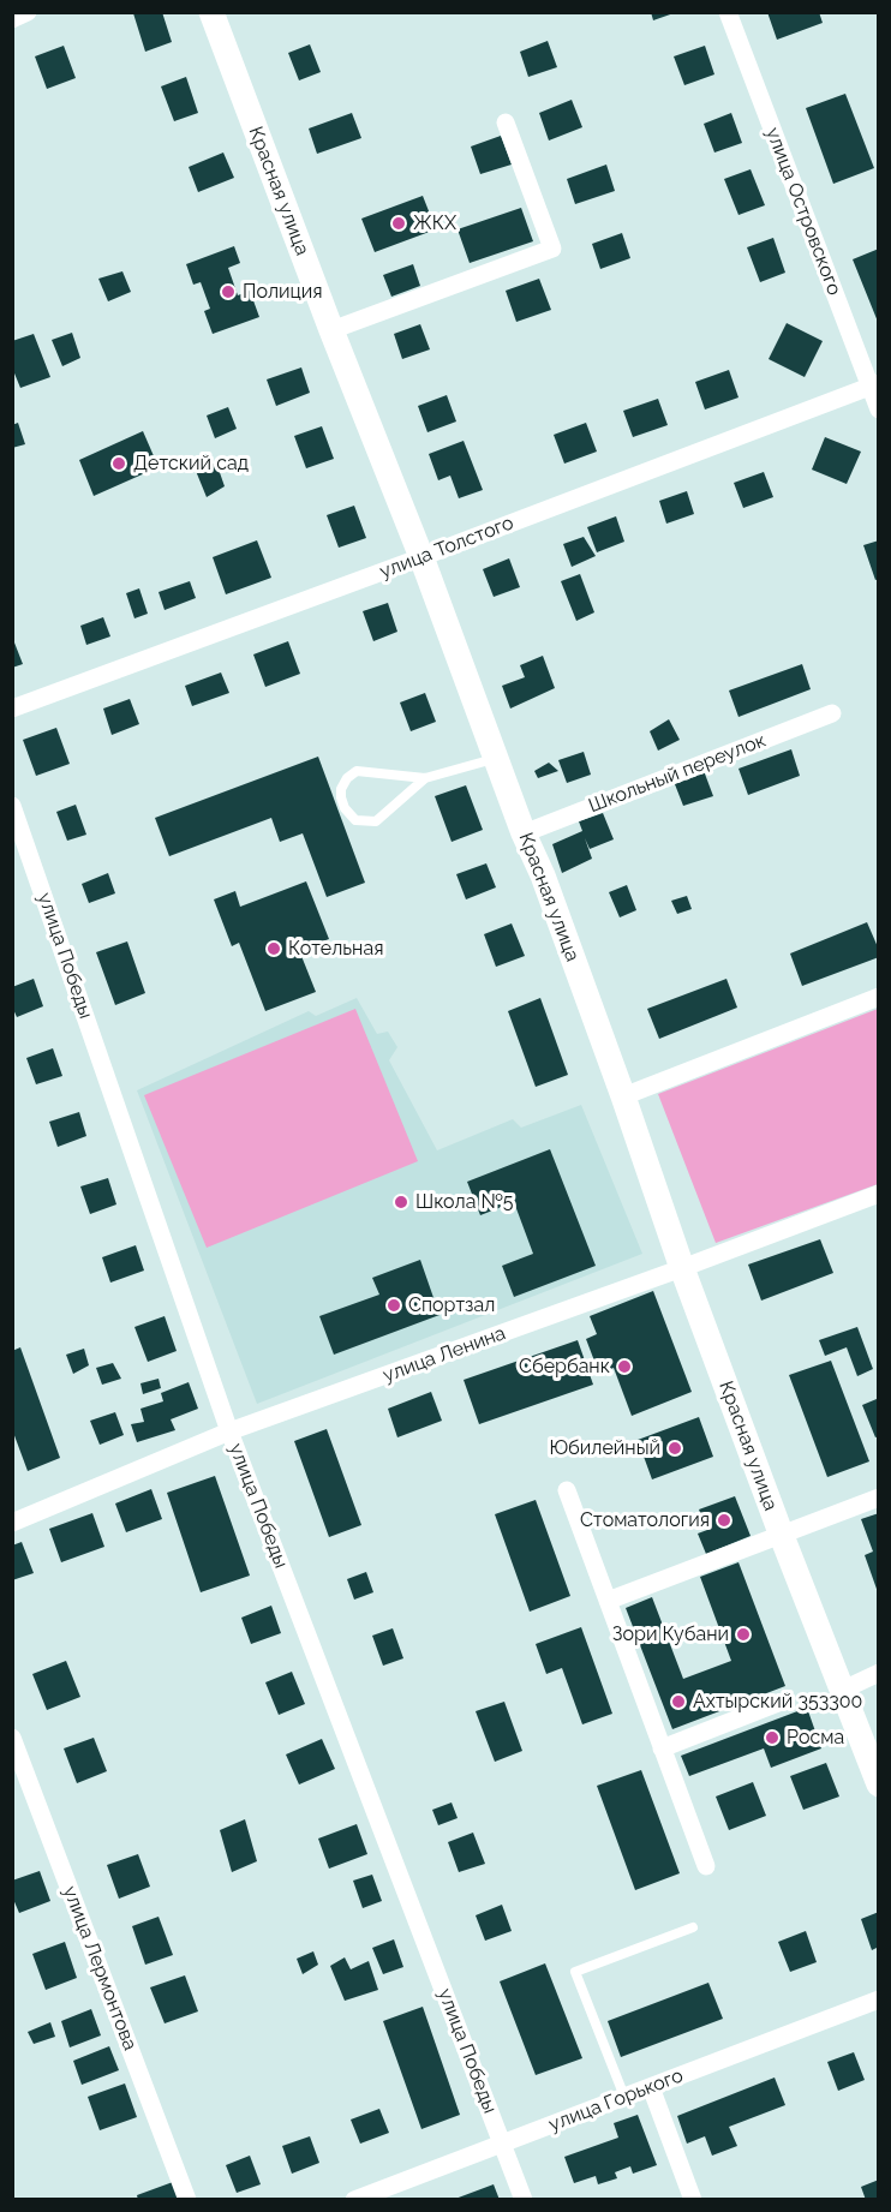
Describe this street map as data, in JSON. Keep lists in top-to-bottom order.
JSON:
{
  "streets": {
    "street": [
      "Красная улица",
      "улица Островского",
      "улица Толстого",
      "Школьный переулок",
      "улица Победы",
      "улица Ленина",
      "улица Лермонтова",
      "улица Горького"
    ]
  },
  "crossings": [
    ["Красная улица", "улица Толстого"],
    ["Красная улица", "Школьный переулок"],
    ["Красная улица", "улица Ленина"],
    ["улица Островского", "улица Толстого"],
    ["улица Победы", "улица Ленина"],
    ["улица Победы", "улица Горького"]
  ],
  "places": [
    "ЖКХ",
    "Полиция",
    "Детский сад",
    "Котельная",
    "Школа №5",
    "Спортзал",
    "Сбербанк",
    "Юбилейный",
    "Стоматология",
    "Зори Кубани",
    "Ахтырский 353300",
    "Росма"
  ]
}
